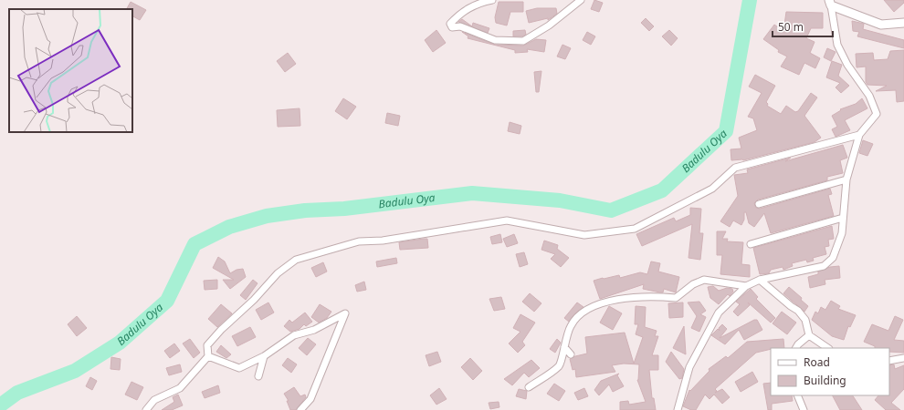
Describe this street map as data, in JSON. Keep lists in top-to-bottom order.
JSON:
{
  "water": ["Badulu Oya"],
  "legend": ["Road", "Building"],
  "scale_bar": "50 m"
}
